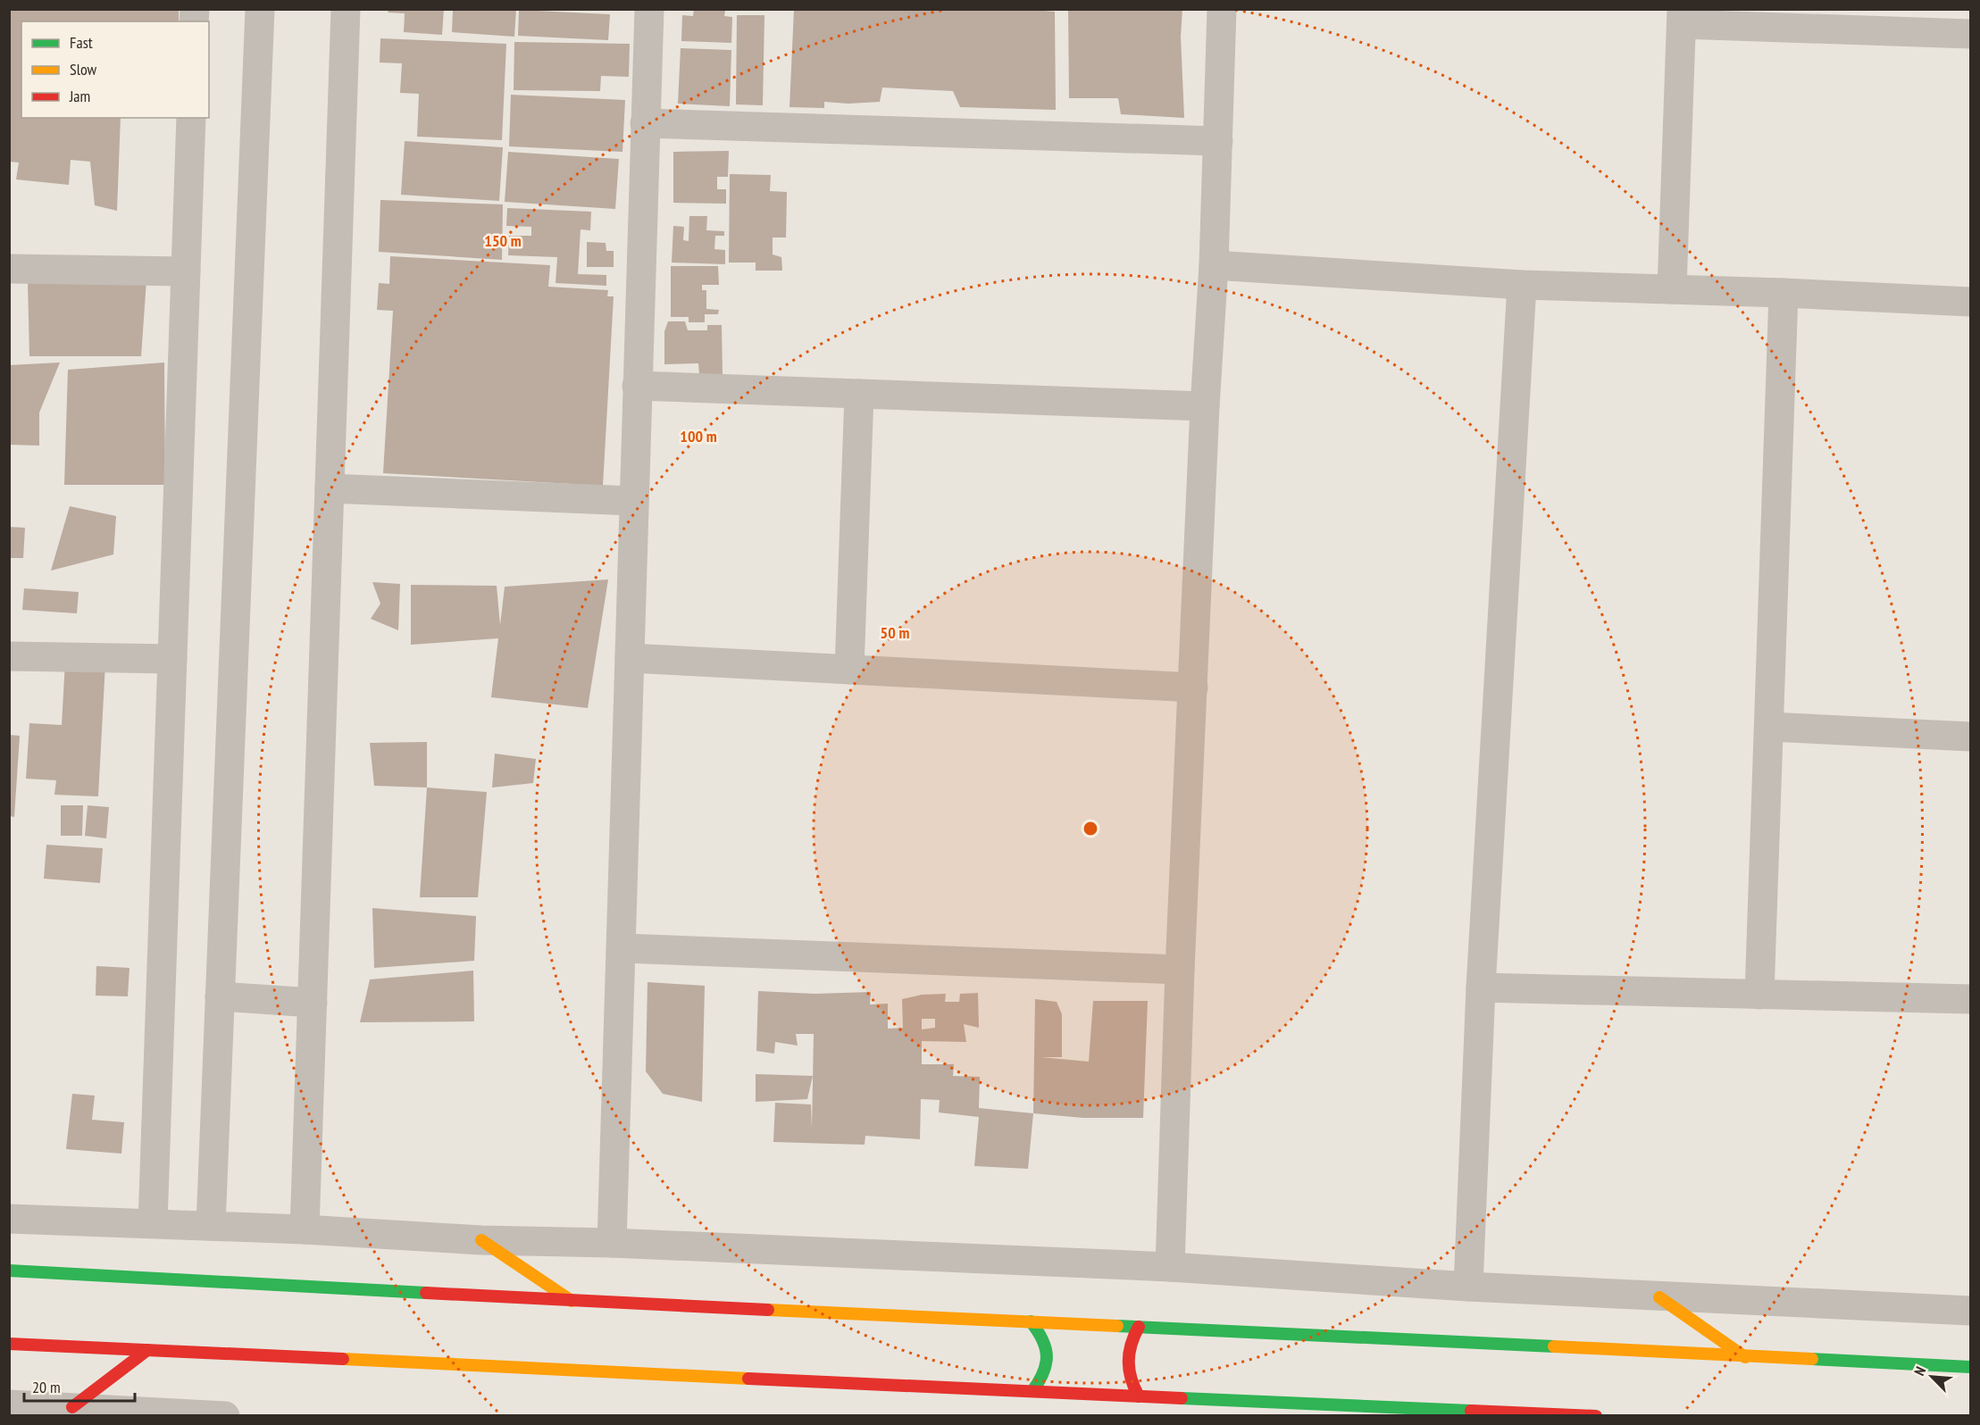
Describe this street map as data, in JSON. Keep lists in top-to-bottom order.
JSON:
{
  "legend": ["Fast", "Slow", "Jam"],
  "scale_bar": "20 m",
  "north": "top left",
  "rings": ["150 m", "100 m", "50 m"]
}
